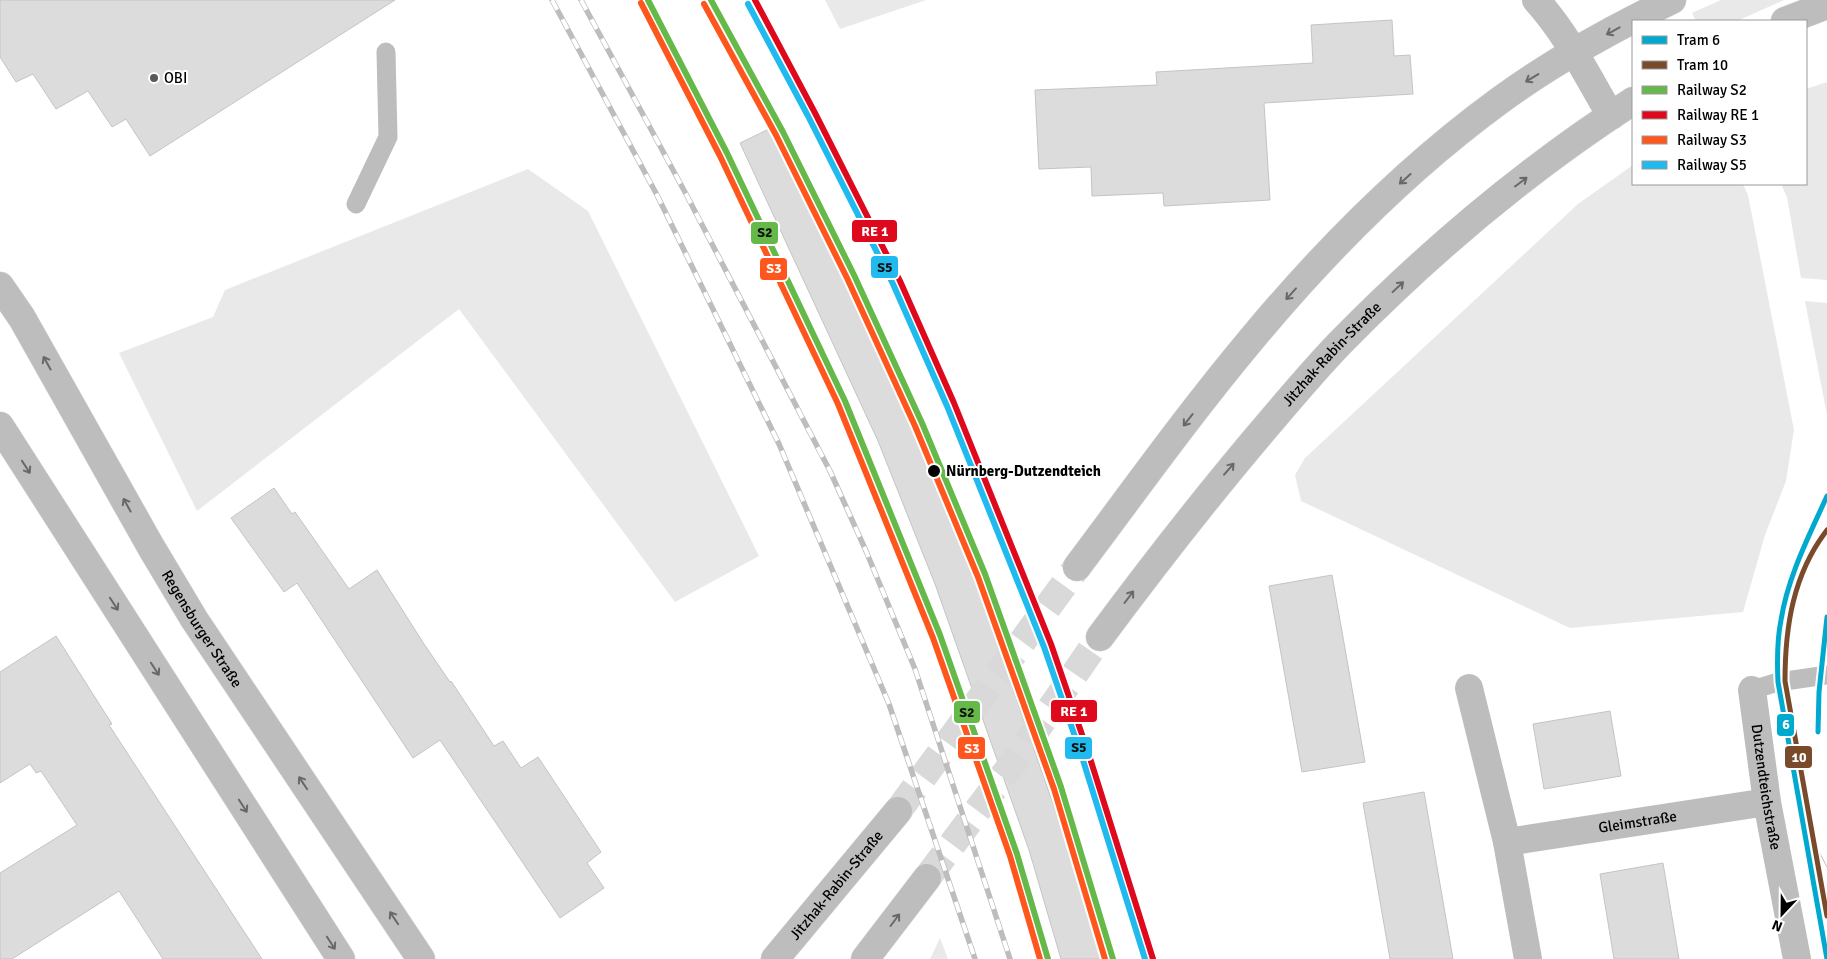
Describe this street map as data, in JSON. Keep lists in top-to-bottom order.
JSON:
{
  "streets": {
    "main road": [
      "Jitzhak-Rabin-Straße",
      "Regensburger Straße",
      "Dutzendteichstraße",
      "Gleimstraße"
    ]
  },
  "crossings": [
    ["Dutzendteichstraße", "Gleimstraße"]
  ],
  "places": ["OBI", "Nürnberg-Dutzendteich"],
  "lines": [
    "rail line S2",
    "rail line S3",
    "rail line S5",
    "tram line 6",
    "tram line 10"
  ],
  "legend": [
    "Tram 6",
    "Tram 10",
    "Railway S2",
    "Railway RE 1",
    "Railway S3",
    "Railway S5"
  ],
  "north": "bottom"
}
